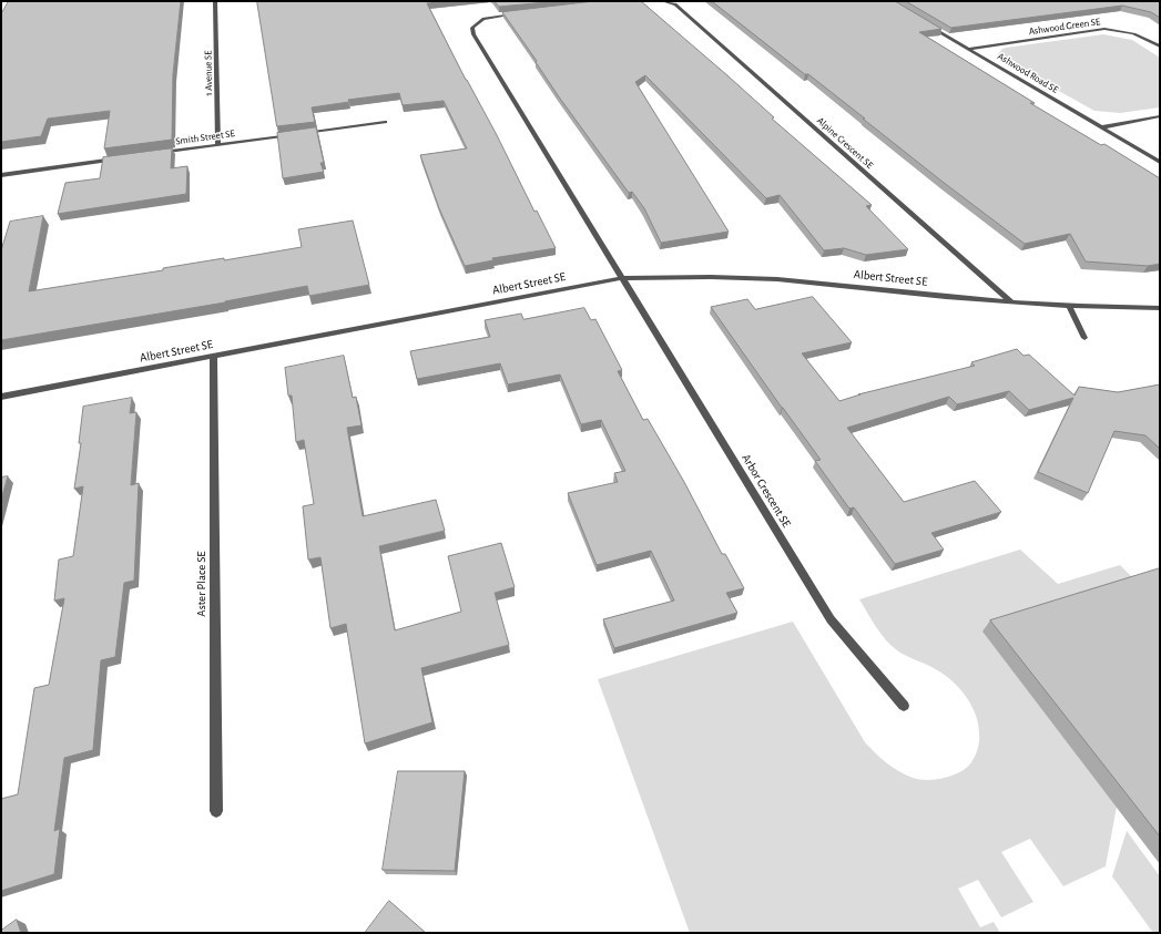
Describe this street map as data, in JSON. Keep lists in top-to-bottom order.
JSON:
{
  "streets": {
    "street": [
      "Ashwood Green SE",
      "1 Avenue SE",
      "Ashwood Road SE",
      "Smith Street SE",
      "Alpine Crescent SE",
      "Albert Street SE",
      "Arbor Crescent SE",
      "Aster Place SE"
    ]
  },
  "crossings": [
    ["Ashwood Green SE", "Ashwood Road SE"],
    ["1 Avenue SE", "Smith Street SE"],
    ["Alpine Crescent SE", "Albert Street SE"],
    ["Albert Street SE", "Arbor Crescent SE"],
    ["Albert Street SE", "Aster Place SE"]
  ]
}
